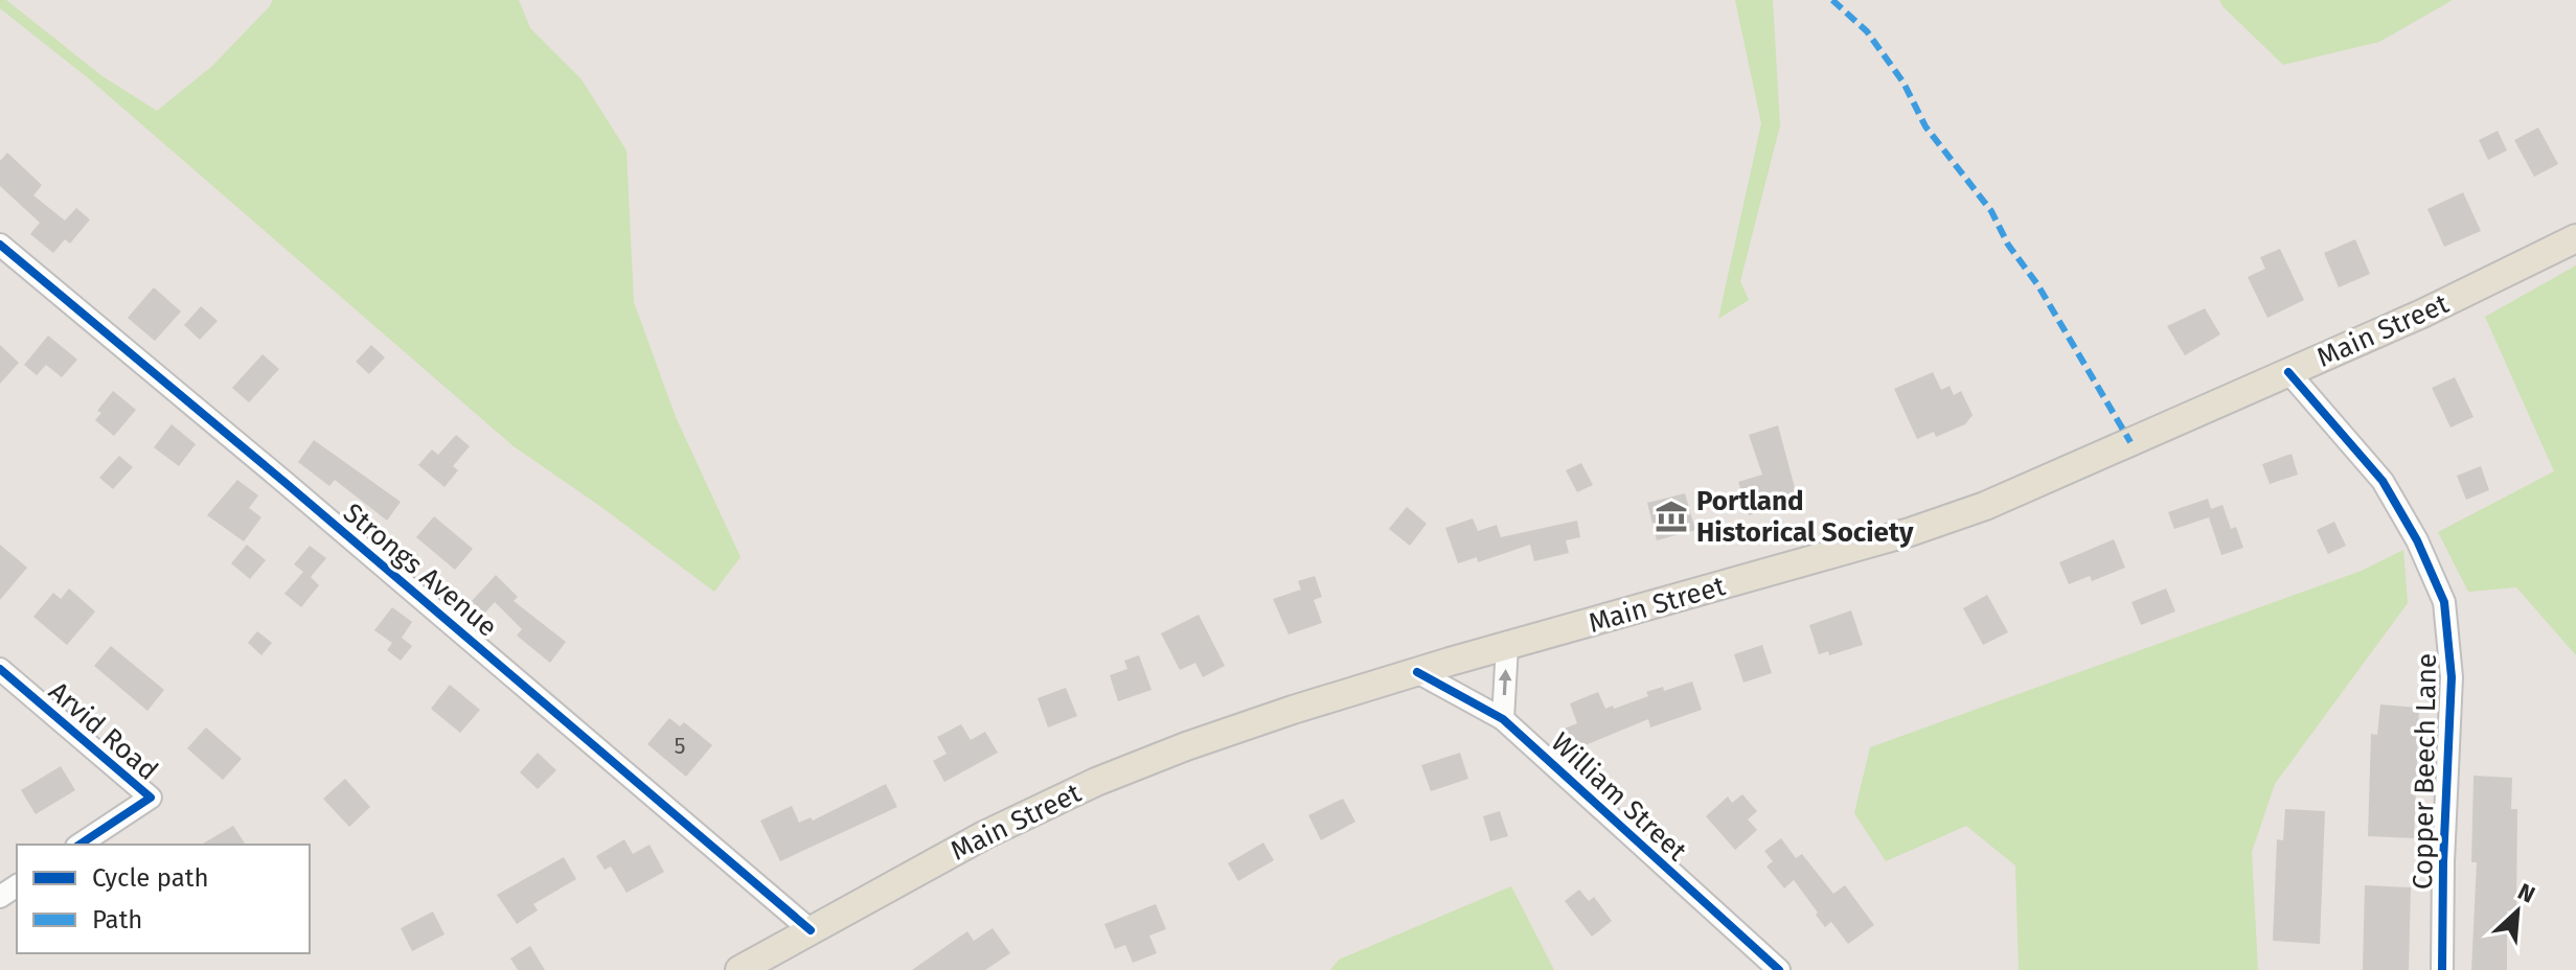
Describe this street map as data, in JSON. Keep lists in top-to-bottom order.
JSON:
{
  "streets": {
    "main road": ["Main Street"],
    "street": [
      "Strongs Avenue",
      "Arvid Road",
      "Copper Beech Lane",
      "William Street"
    ]
  },
  "crossings": [
    ["Main Street", "Strongs Avenue"],
    ["Main Street", "Copper Beech Lane"],
    ["Main Street", "William Street"]
  ],
  "places": {
    "museum": ["Portland Historical Society"]
  },
  "house_numbers": ["5"],
  "legend": ["Cycle path", "Path"],
  "north": "top right"
}
